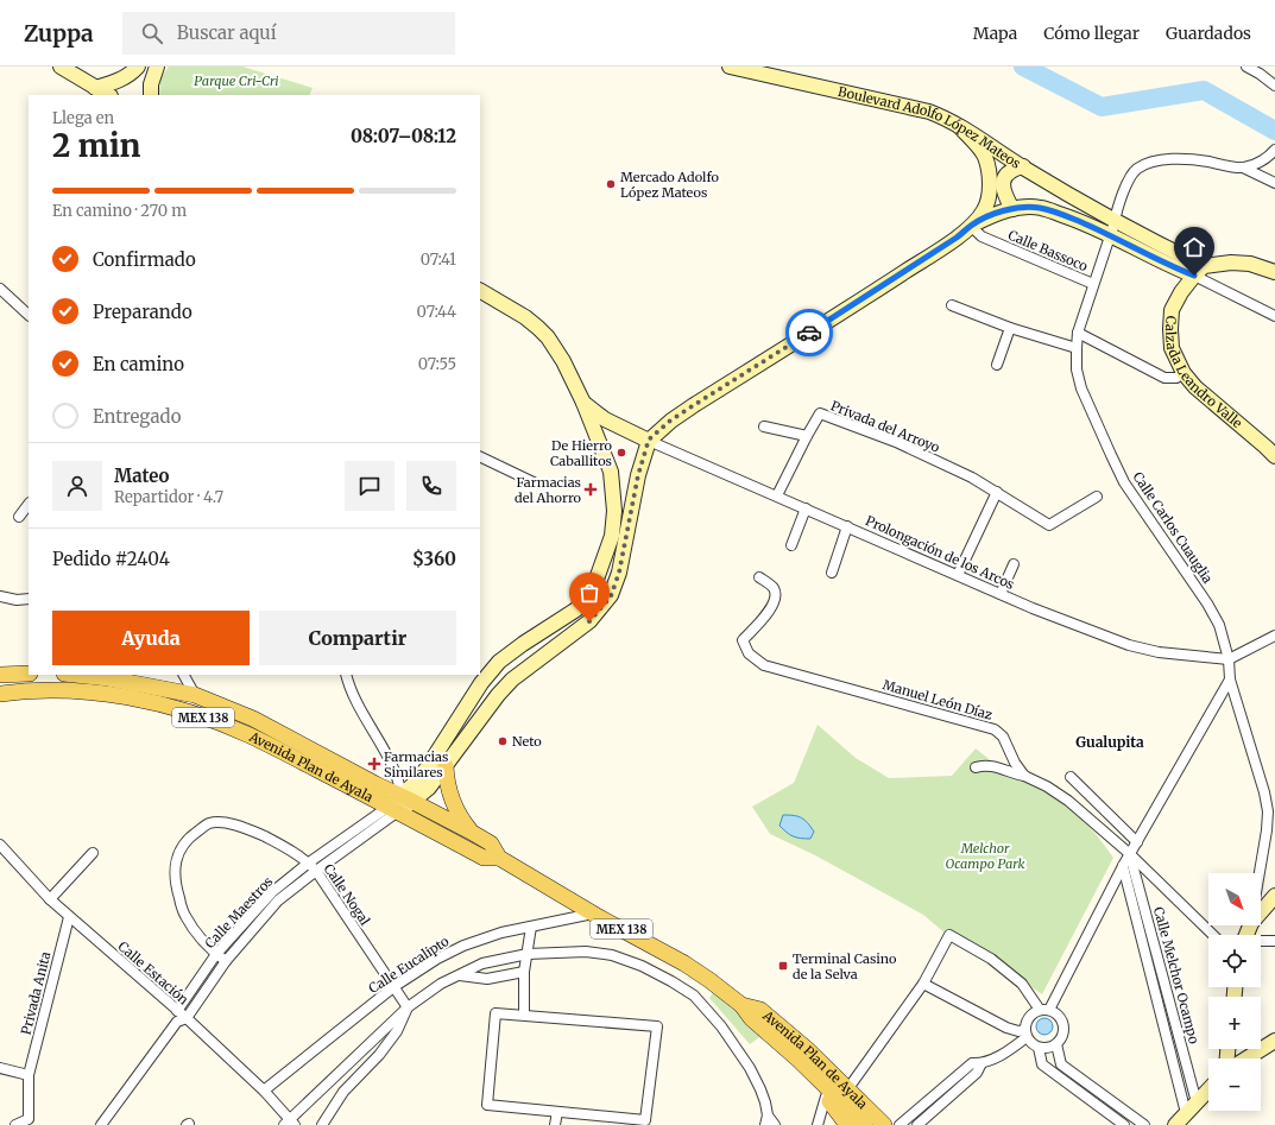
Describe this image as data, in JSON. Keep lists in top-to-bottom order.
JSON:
{
  "streets": {
    "main road": [
      "Boulevard Adolfo López Mateos",
      "Calzada Leandro Valle",
      "MEX 138",
      "Avenida Plan de Ayala"
    ],
    "street": [
      "Calle Bassoco",
      "Privada del Arroyo",
      "Calle Carlos Cuauglia",
      "Prolongación de los Arcos",
      "Manuel León Díaz",
      "Calle Nogal",
      "Calle Maestros",
      "Calle Eucalipto",
      "Calle Estación",
      "Calle Melchor Ocampo",
      "Privada Anita"
    ]
  },
  "crossings": [
    ["Boulevard Adolfo López Mateos", "Calle Carlos Cuauglia"],
    ["Calle Bassoco", "Calle Carlos Cuauglia"],
    ["Privada del Arroyo", "Prolongación de los Arcos"],
    ["Calle Carlos Cuauglia", "Prolongación de los Arcos"],
    ["Avenida Plan de Ayala", "Calle Maestros"],
    ["Avenida Plan de Ayala", "Calle Eucalipto"],
    ["Calle Nogal", "Calle Maestros"],
    ["Calle Nogal", "Calle Eucalipto"],
    ["Calle Maestros", "Calle Estación"],
    ["Calle Eucalipto", "Calle Estación"],
    ["Calle Estación", "Privada Anita"]
  ],
  "districts": ["Gualupita"],
  "parks": ["Parque Cri-Cri", "Melchor Ocampo Park"],
  "places": {
    "other": ["Mercado Adolfo López Mateos", "De Hierro Caballitos", "Neto"],
    "health": ["Farmacias del Ahorro", "Farmacias Similares"],
    "transit": ["Terminal Casino de la Selva"]
  },
  "north": "bottom right",
  "page": {
    "header": "Zuppa",
    "search": "Buscar aquí",
    "nav": ["Mapa", "Cómo llegar", "Guardados"],
    "heading": ["2 min", "Llega en", "08:07–08:12"],
    "panel": [
      "Mateo",
      "Repartidor · 4.7",
      "Pedido #2404",
      "$360"
    ],
    "bar": "En camino · 270 m",
    "list": [
      ["Confirmado", "07:41"],
      ["Preparando", "07:44"],
      ["En camino", "07:55"],
      "Entregado"
    ],
    "buttons": ["Ayuda", "Compartir"],
    "map_buttons": ["+", "−"]
  }
}
